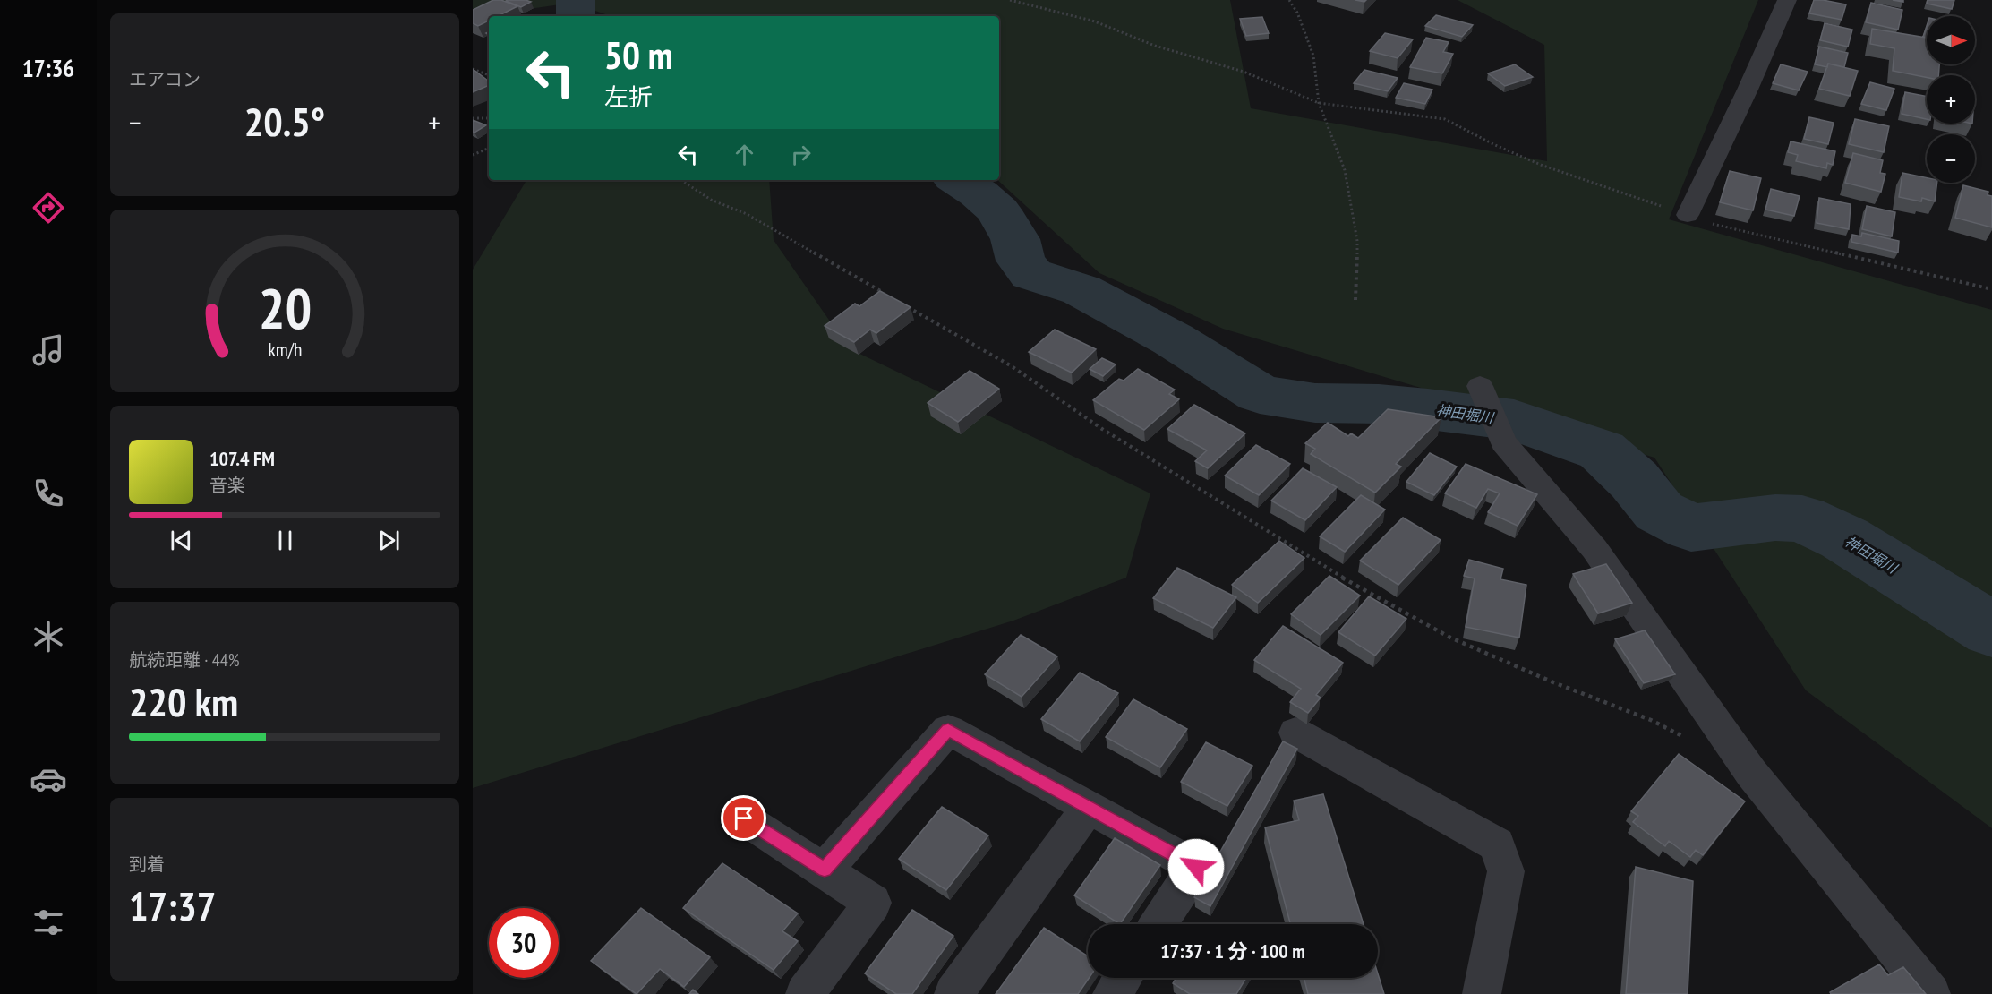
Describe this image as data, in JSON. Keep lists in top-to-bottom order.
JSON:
{
  "water": ["神田堀川"],
  "north": "right",
  "page": {
    "tabs": "17:36",
    "tile": [
      "エアコン",
      ["航続距離 · 44%", "220 km"],
      ["到着", "17:37"]
    ],
    "map_buttons": ["+", "−"],
    "turn": ["50 m", "左折"],
    "heat": ["−", "20.5°", "+"],
    "song": ["107.4 FM", "音楽"],
    "limit": "30",
    "trip": "17:37 · 1 分 · 100 m",
    "gauge": ["20", "km/h"]
  }
}
